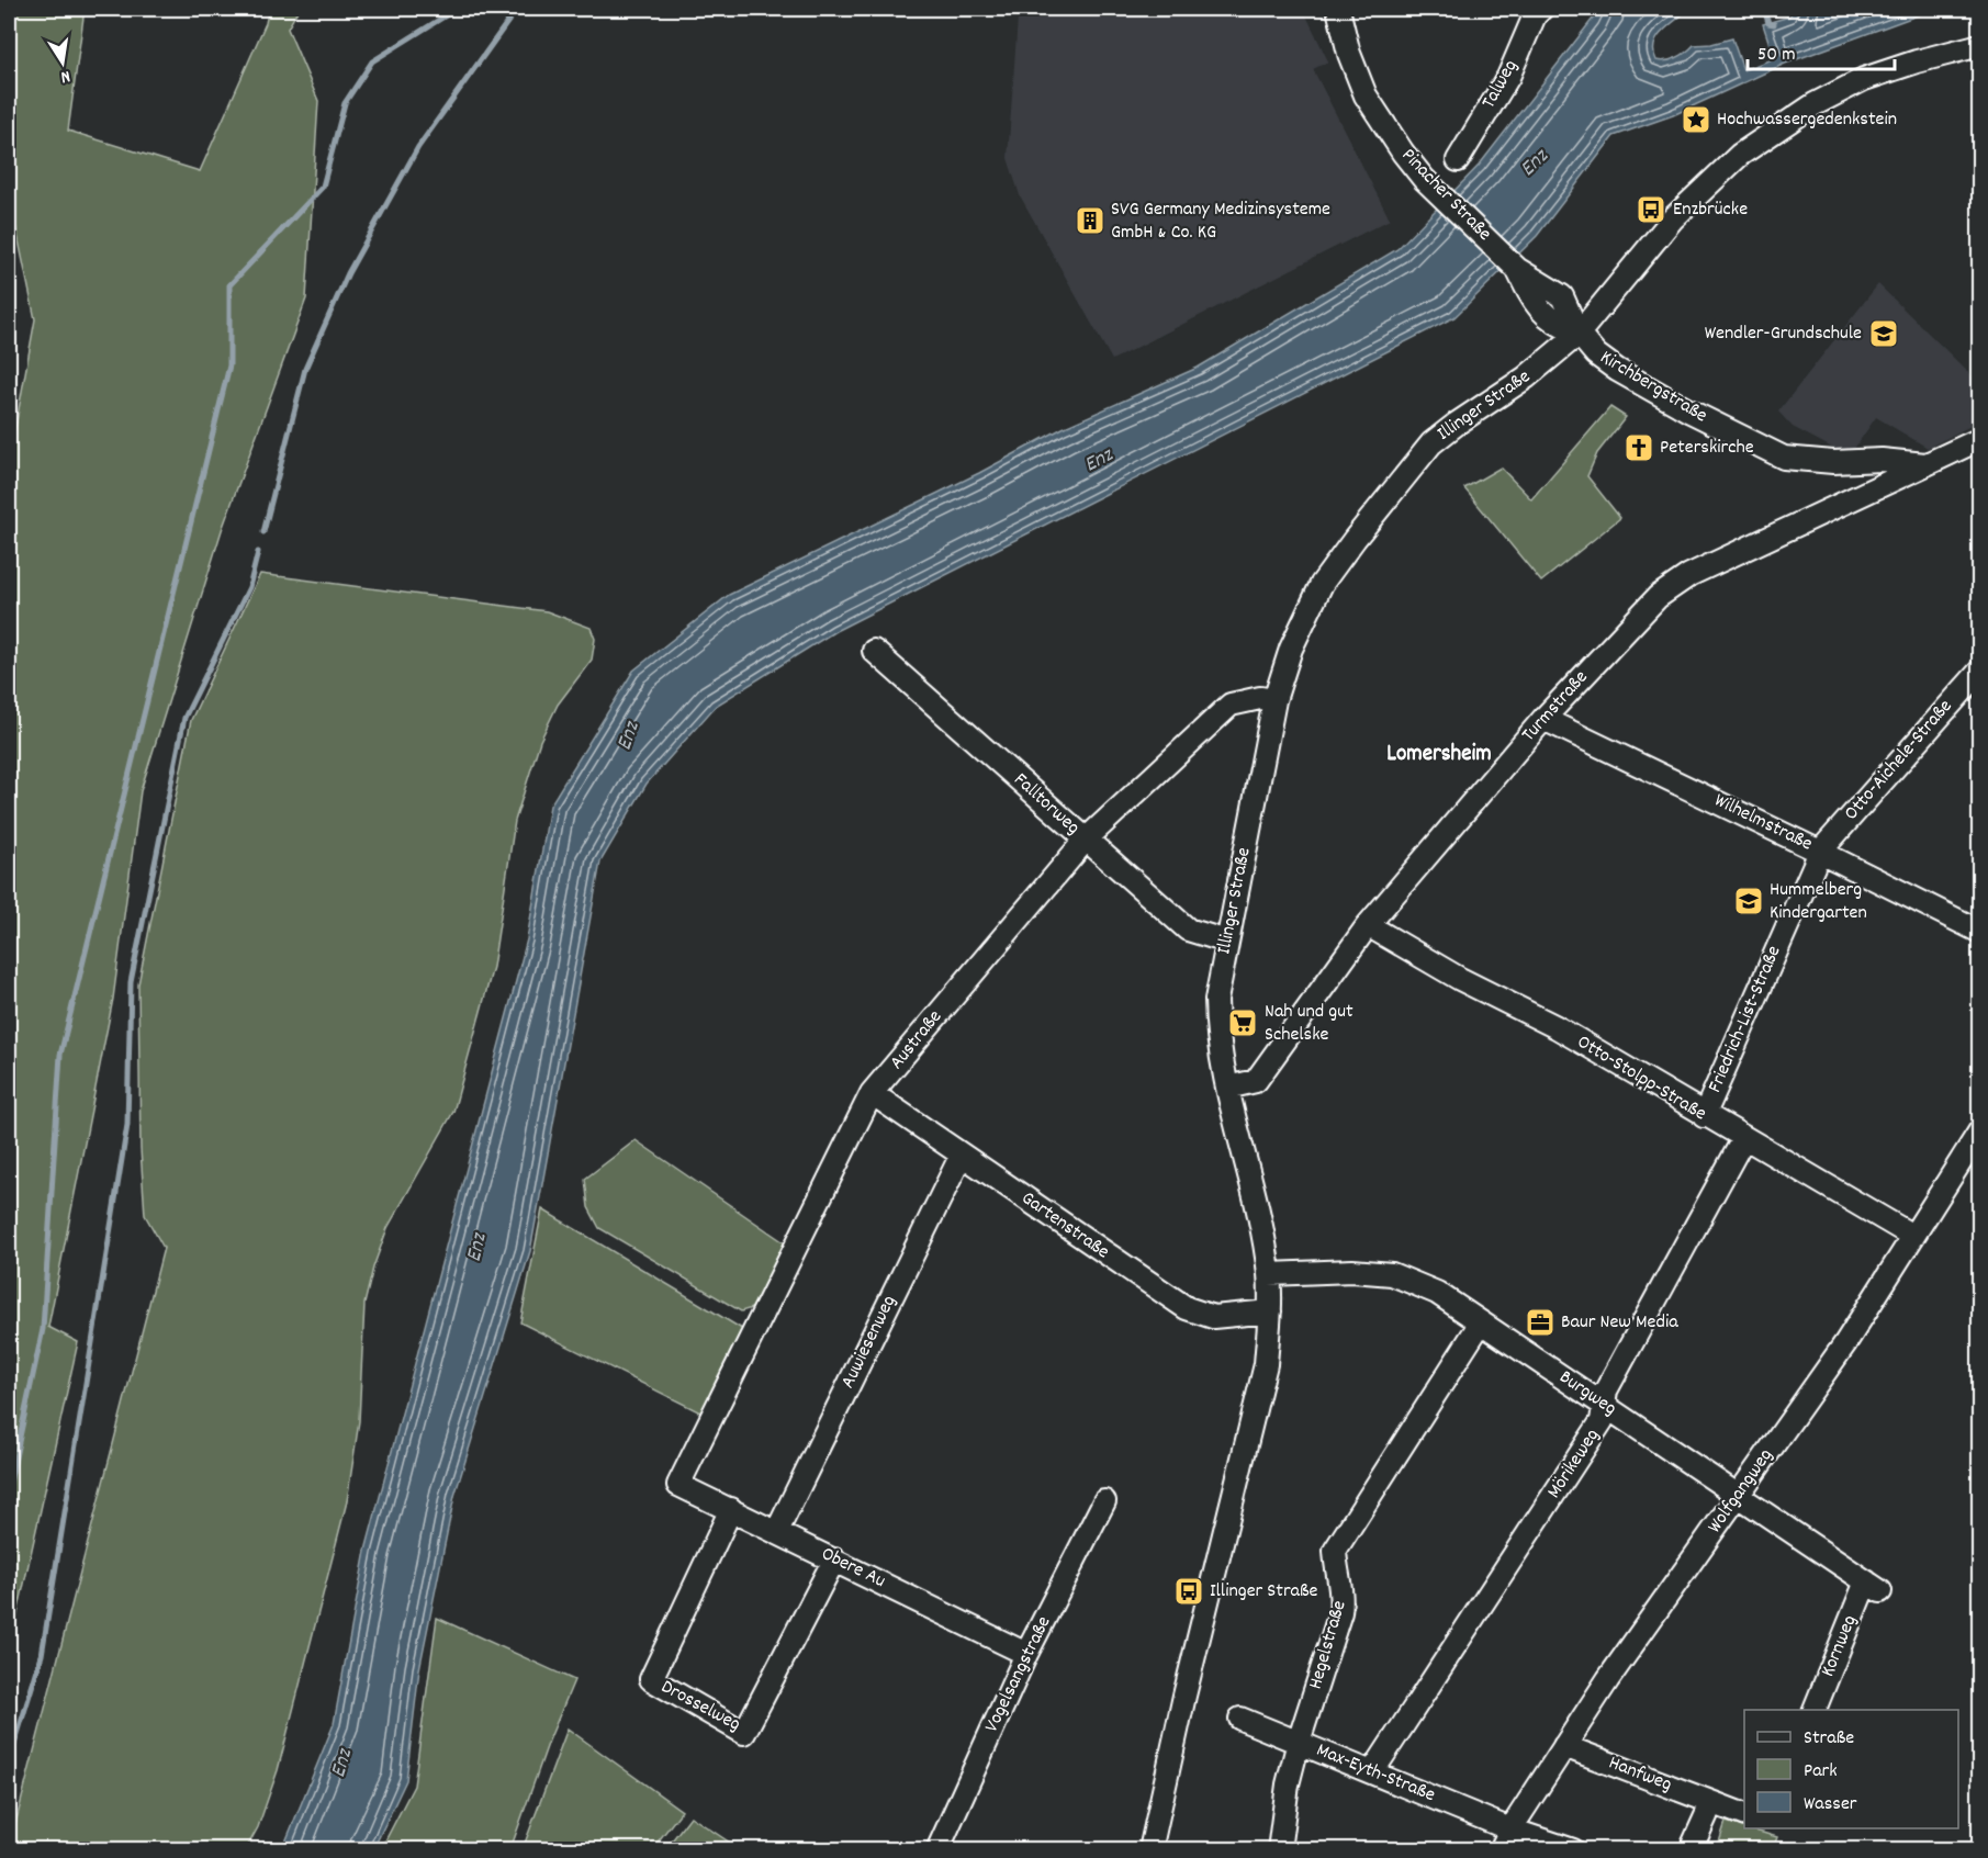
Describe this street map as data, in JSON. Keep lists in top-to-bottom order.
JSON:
{
  "streets": {
    "street": [
      "Talweg",
      "Pinacher Straße",
      "Kirchbergstraße",
      "Illinger Straße",
      "Turmstraße",
      "Otto-Aichele-Straße",
      "Falltorweg",
      "Wilhelmstraße",
      "Friedrich-List-Straße",
      "Austraße",
      "Otto-Stolpp-Straße",
      "Gartenstraße",
      "Auwiesenweg",
      "Burgweg",
      "Mörikeweg",
      "Wolfgangweg",
      "Obere Au",
      "Hegelstraße",
      "Kornweg",
      "Vogelsangstraße",
      "Drosselweg",
      "Max-Eyth-Straße",
      "Hanfweg"
    ]
  },
  "crossings": [
    ["Pinacher Straße", "Kirchbergstraße"],
    ["Pinacher Straße", "Illinger Straße"],
    ["Kirchbergstraße", "Illinger Straße"],
    ["Kirchbergstraße", "Turmstraße"],
    ["Illinger Straße", "Turmstraße"],
    ["Illinger Straße", "Falltorweg"],
    ["Illinger Straße", "Austraße"],
    ["Illinger Straße", "Gartenstraße"],
    ["Illinger Straße", "Burgweg"],
    ["Turmstraße", "Wilhelmstraße"],
    ["Turmstraße", "Otto-Stolpp-Straße"],
    ["Otto-Aichele-Straße", "Wilhelmstraße"],
    ["Otto-Aichele-Straße", "Friedrich-List-Straße"],
    ["Falltorweg", "Austraße"],
    ["Wilhelmstraße", "Friedrich-List-Straße"],
    ["Friedrich-List-Straße", "Otto-Stolpp-Straße"],
    ["Austraße", "Gartenstraße"],
    ["Austraße", "Obere Au"],
    ["Otto-Stolpp-Straße", "Mörikeweg"],
    ["Otto-Stolpp-Straße", "Wolfgangweg"],
    ["Gartenstraße", "Auwiesenweg"],
    ["Auwiesenweg", "Obere Au"],
    ["Burgweg", "Mörikeweg"],
    ["Burgweg", "Wolfgangweg"],
    ["Burgweg", "Hegelstraße"],
    ["Burgweg", "Kornweg"],
    ["Mörikeweg", "Max-Eyth-Straße"],
    ["Wolfgangweg", "Max-Eyth-Straße"],
    ["Wolfgangweg", "Hanfweg"],
    ["Obere Au", "Vogelsangstraße"],
    ["Obere Au", "Drosselweg"],
    ["Hegelstraße", "Max-Eyth-Straße"]
  ],
  "districts": ["Lomersheim"],
  "water": ["Enz"],
  "places": {
    "place": ["Hochwassergedenkstein"],
    "bus stop": ["Enzbrücke", "Illinger Straße"],
    "building": ["SVG Germany Medizinsysteme GmbH & Co. KG"],
    "school or university": ["Wendler-Grundschule", "Hummelberg Kindergarten"],
    "church": ["Peterskirche"],
    "supermarket": ["Nah und gut Schelske"],
    "office": ["Baur New Media"]
  },
  "legend": ["Straße", "Park", "Wasser"],
  "scale_bar": "50 m",
  "north": "bottom"
}
